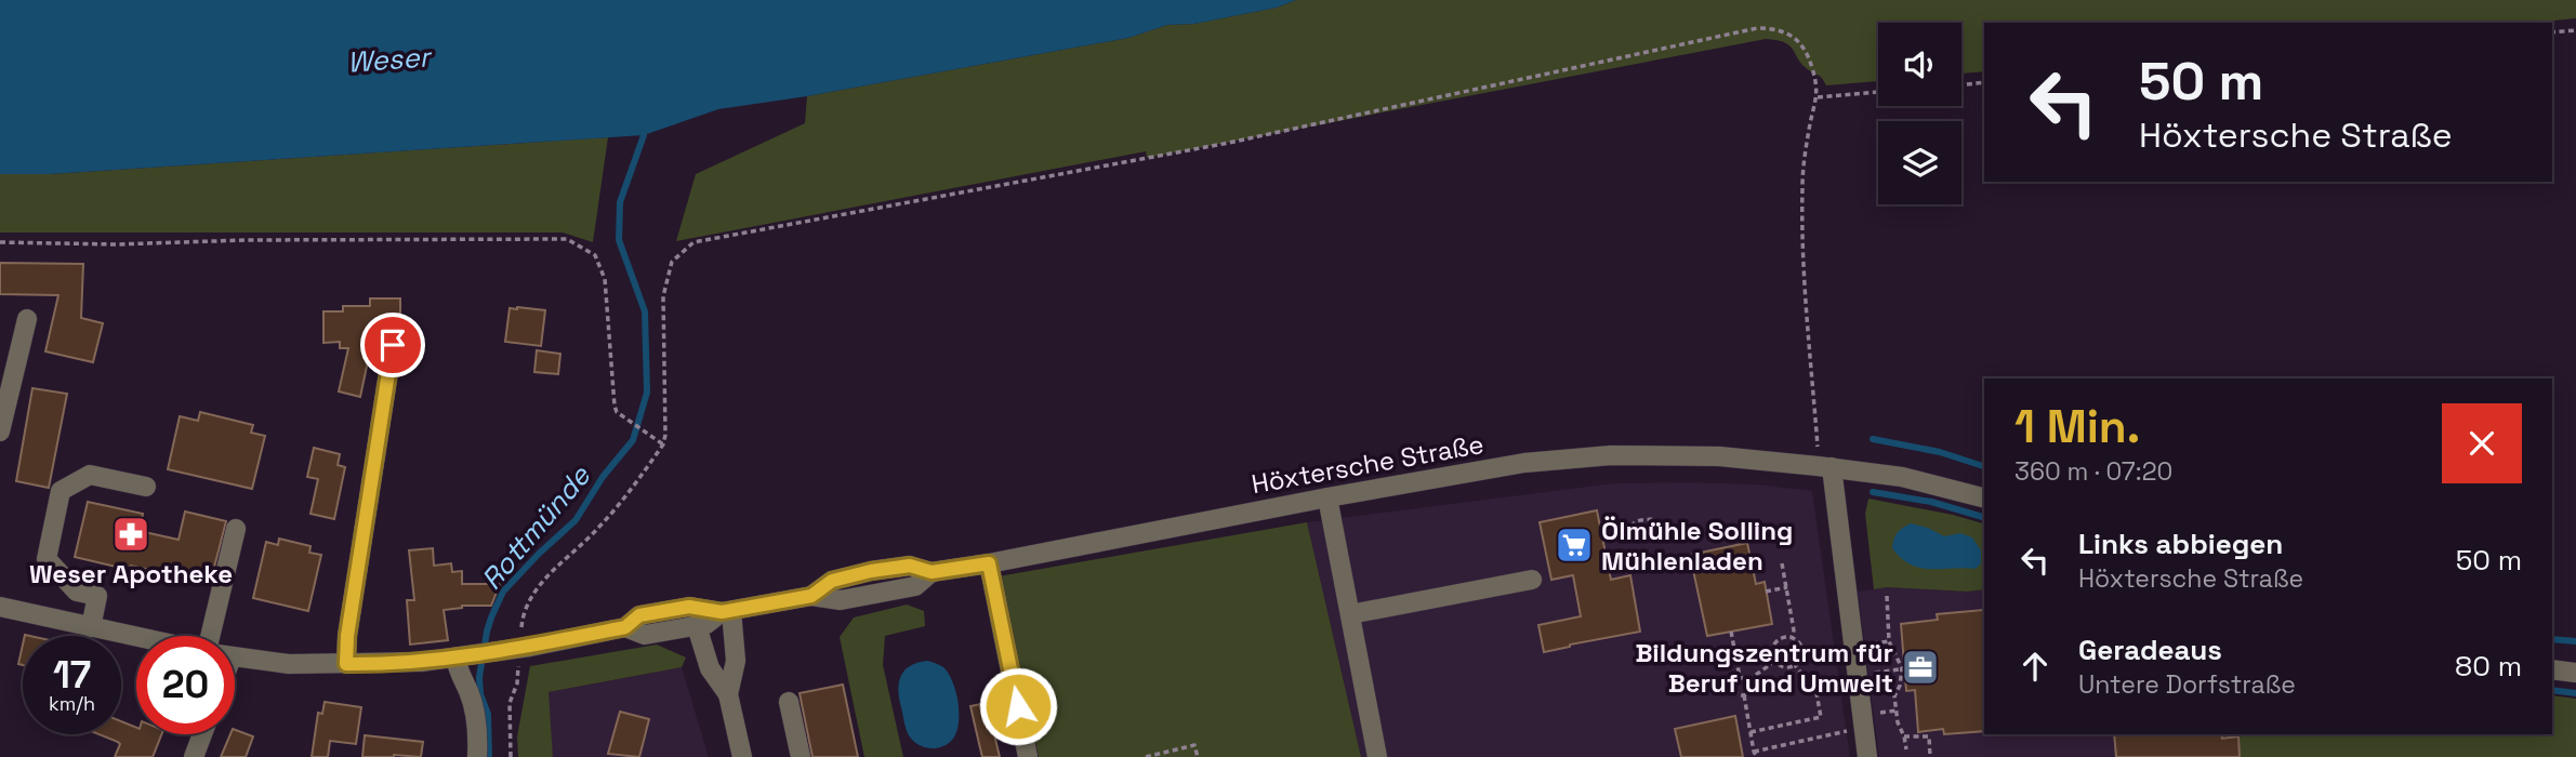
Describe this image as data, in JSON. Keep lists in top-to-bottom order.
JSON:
{
  "streets": {
    "street": ["Höxtersche Straße"]
  },
  "water": ["Weser", "Rottmünde"],
  "places": {
    "pharmacy": ["Weser Apotheke"],
    "supermarket": ["Ölmühle Solling Mühlenladen"],
    "office": ["Bildungszentrum für Beruf und Umwelt"]
  },
  "page": {
    "turn": ["50 m", "Höxtersche Straße"],
    "heading": ["1 Min.", "360 m · 07:20"],
    "list": [
      {
        "name": "Links abbiegen",
        "note": "Höxtersche Straße",
        "value": "50 m"
      },
      {
        "name": "Geradeaus",
        "note": "Untere Dorfstraße",
        "value": "80 m"
      }
    ],
    "speed": "17 km/h",
    "limit": "20"
  }
}
